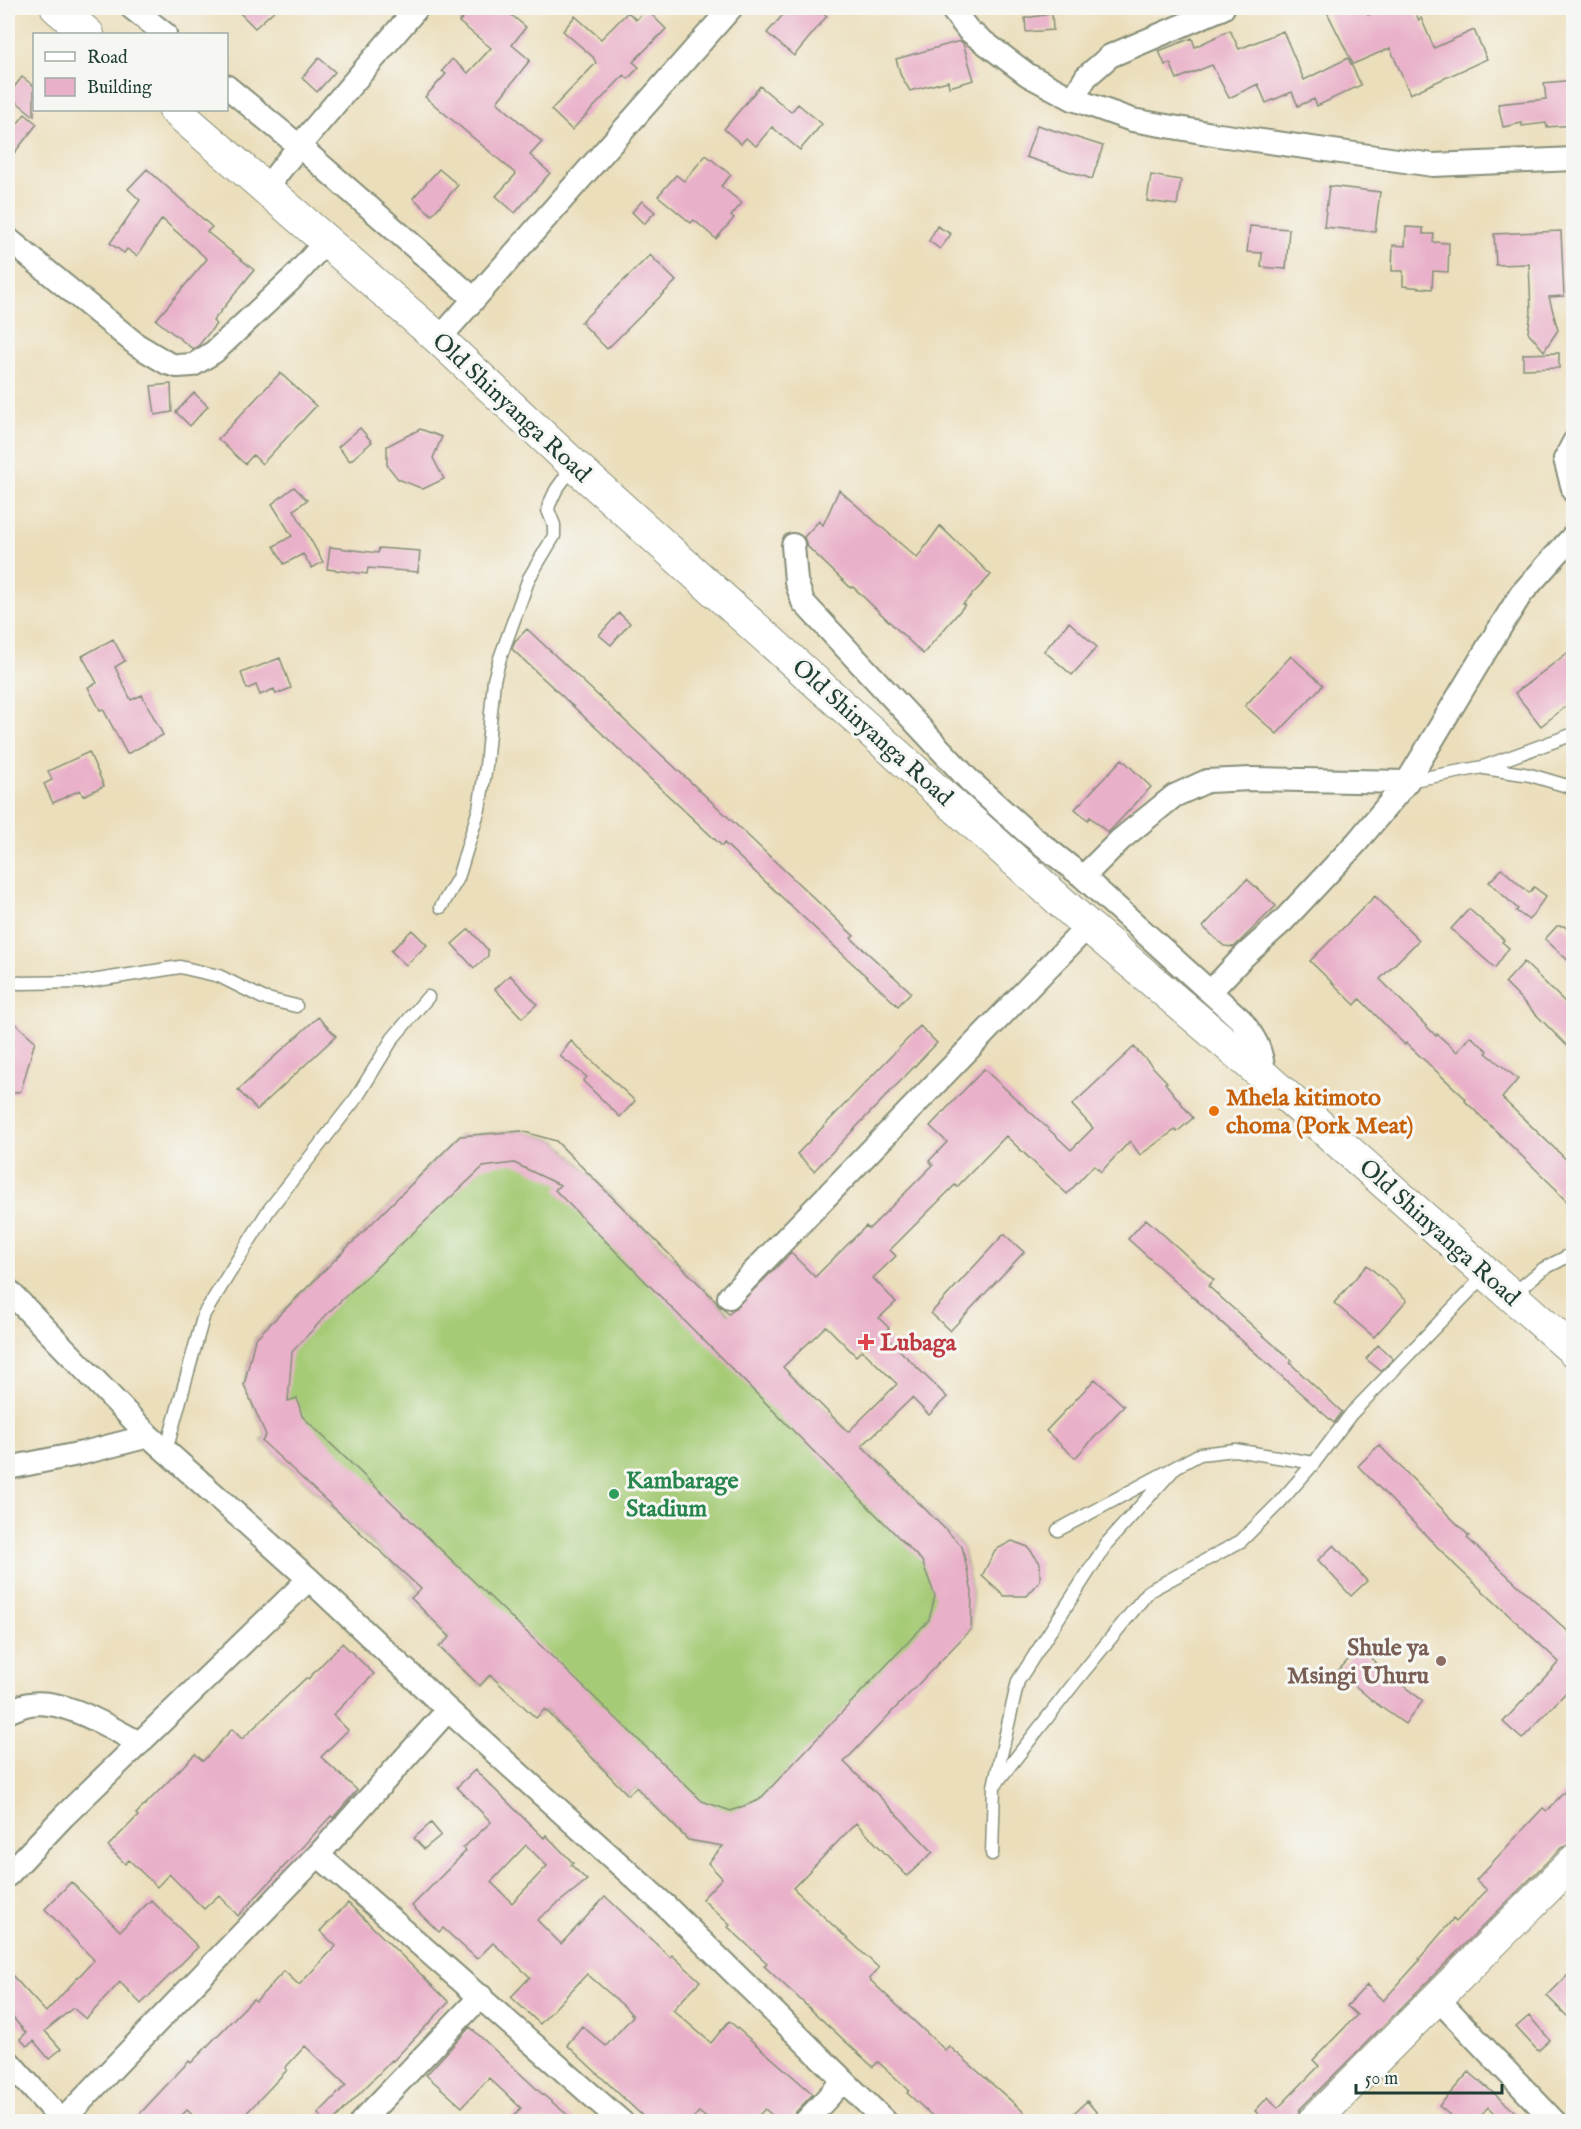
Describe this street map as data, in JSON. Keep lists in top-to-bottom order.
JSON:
{
  "streets": {
    "main road": ["Old Shinyanga Road"]
  },
  "places": {
    "other": ["Mhela kitimoto choma (Pork Meat)", "Kambarage Stadium", "Shule ya Msingi Uhuru"],
    "health": ["Lubaga"]
  },
  "legend": ["Road", "Building"],
  "scale_bar": "50 m"
}
